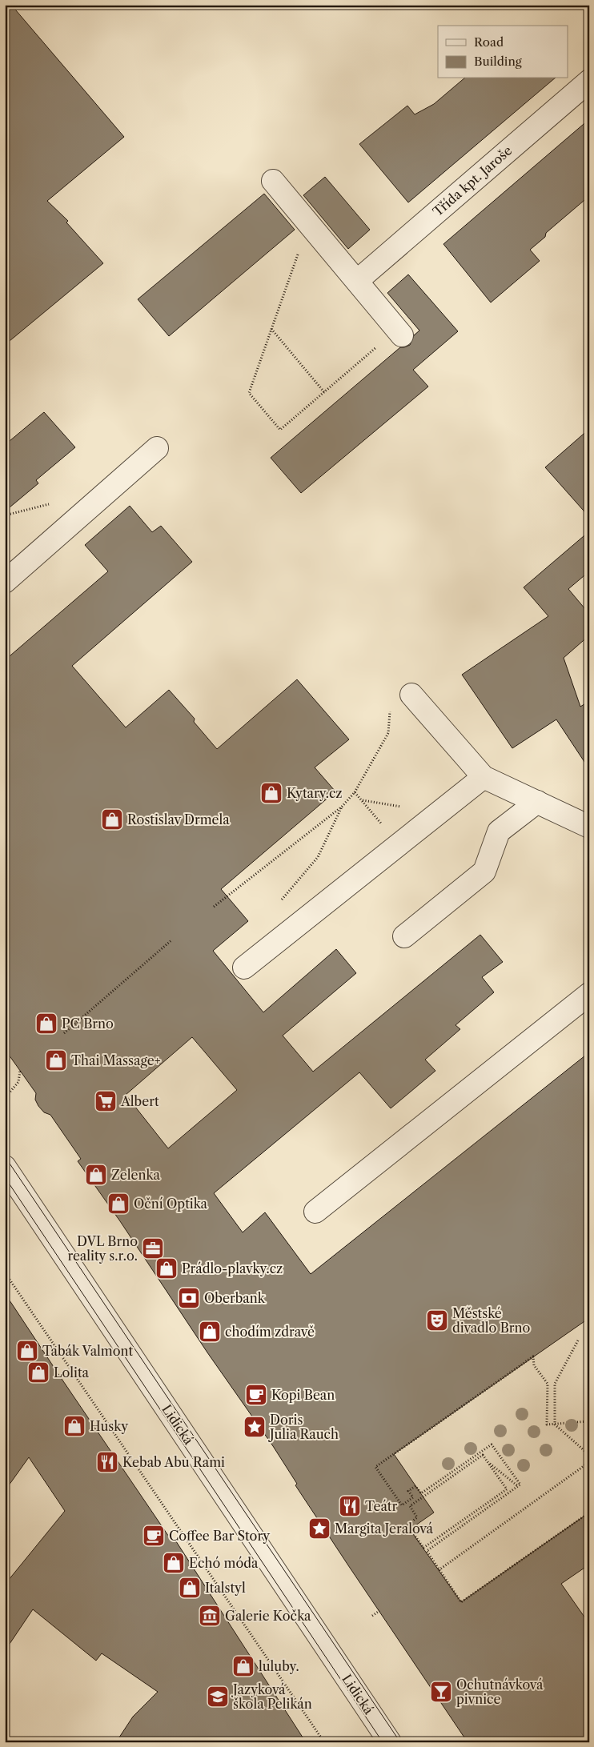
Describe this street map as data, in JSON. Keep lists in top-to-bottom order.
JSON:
{
  "streets": {
    "street": ["Třída kpt. Jaroše", "Lidická"]
  },
  "places": {
    "shop": [
      "Kytary.cz",
      "Rostislav Drmela",
      "PC Brno",
      "Thai Massage+",
      "Zelenka",
      "Oční Optika",
      "Prádlo-plavky.cz",
      "chodím zdravě",
      "Tabák Valmont",
      "Lolita",
      "Husky",
      "Echó móda",
      "Italstyl",
      "luluby."
    ],
    "supermarket": ["Albert"],
    "office": ["DVL Brno reality s.r.o."],
    "bank": ["Oberbank"],
    "theatre": ["Městské divadlo Brno"],
    "cafe": ["Kopi Bean", "Coffee Bar Story"],
    "place": ["Doris Julia Rauch", "Margita Jeralová"],
    "restaurant": ["Kebab Abu Rami", "Teátr"],
    "museum": ["Galerie Kočka"],
    "bar": ["Ochutnávková pivnice"],
    "school or university": ["Jazyková škola Pelikán"]
  },
  "legend": ["Road", "Building"]
}
